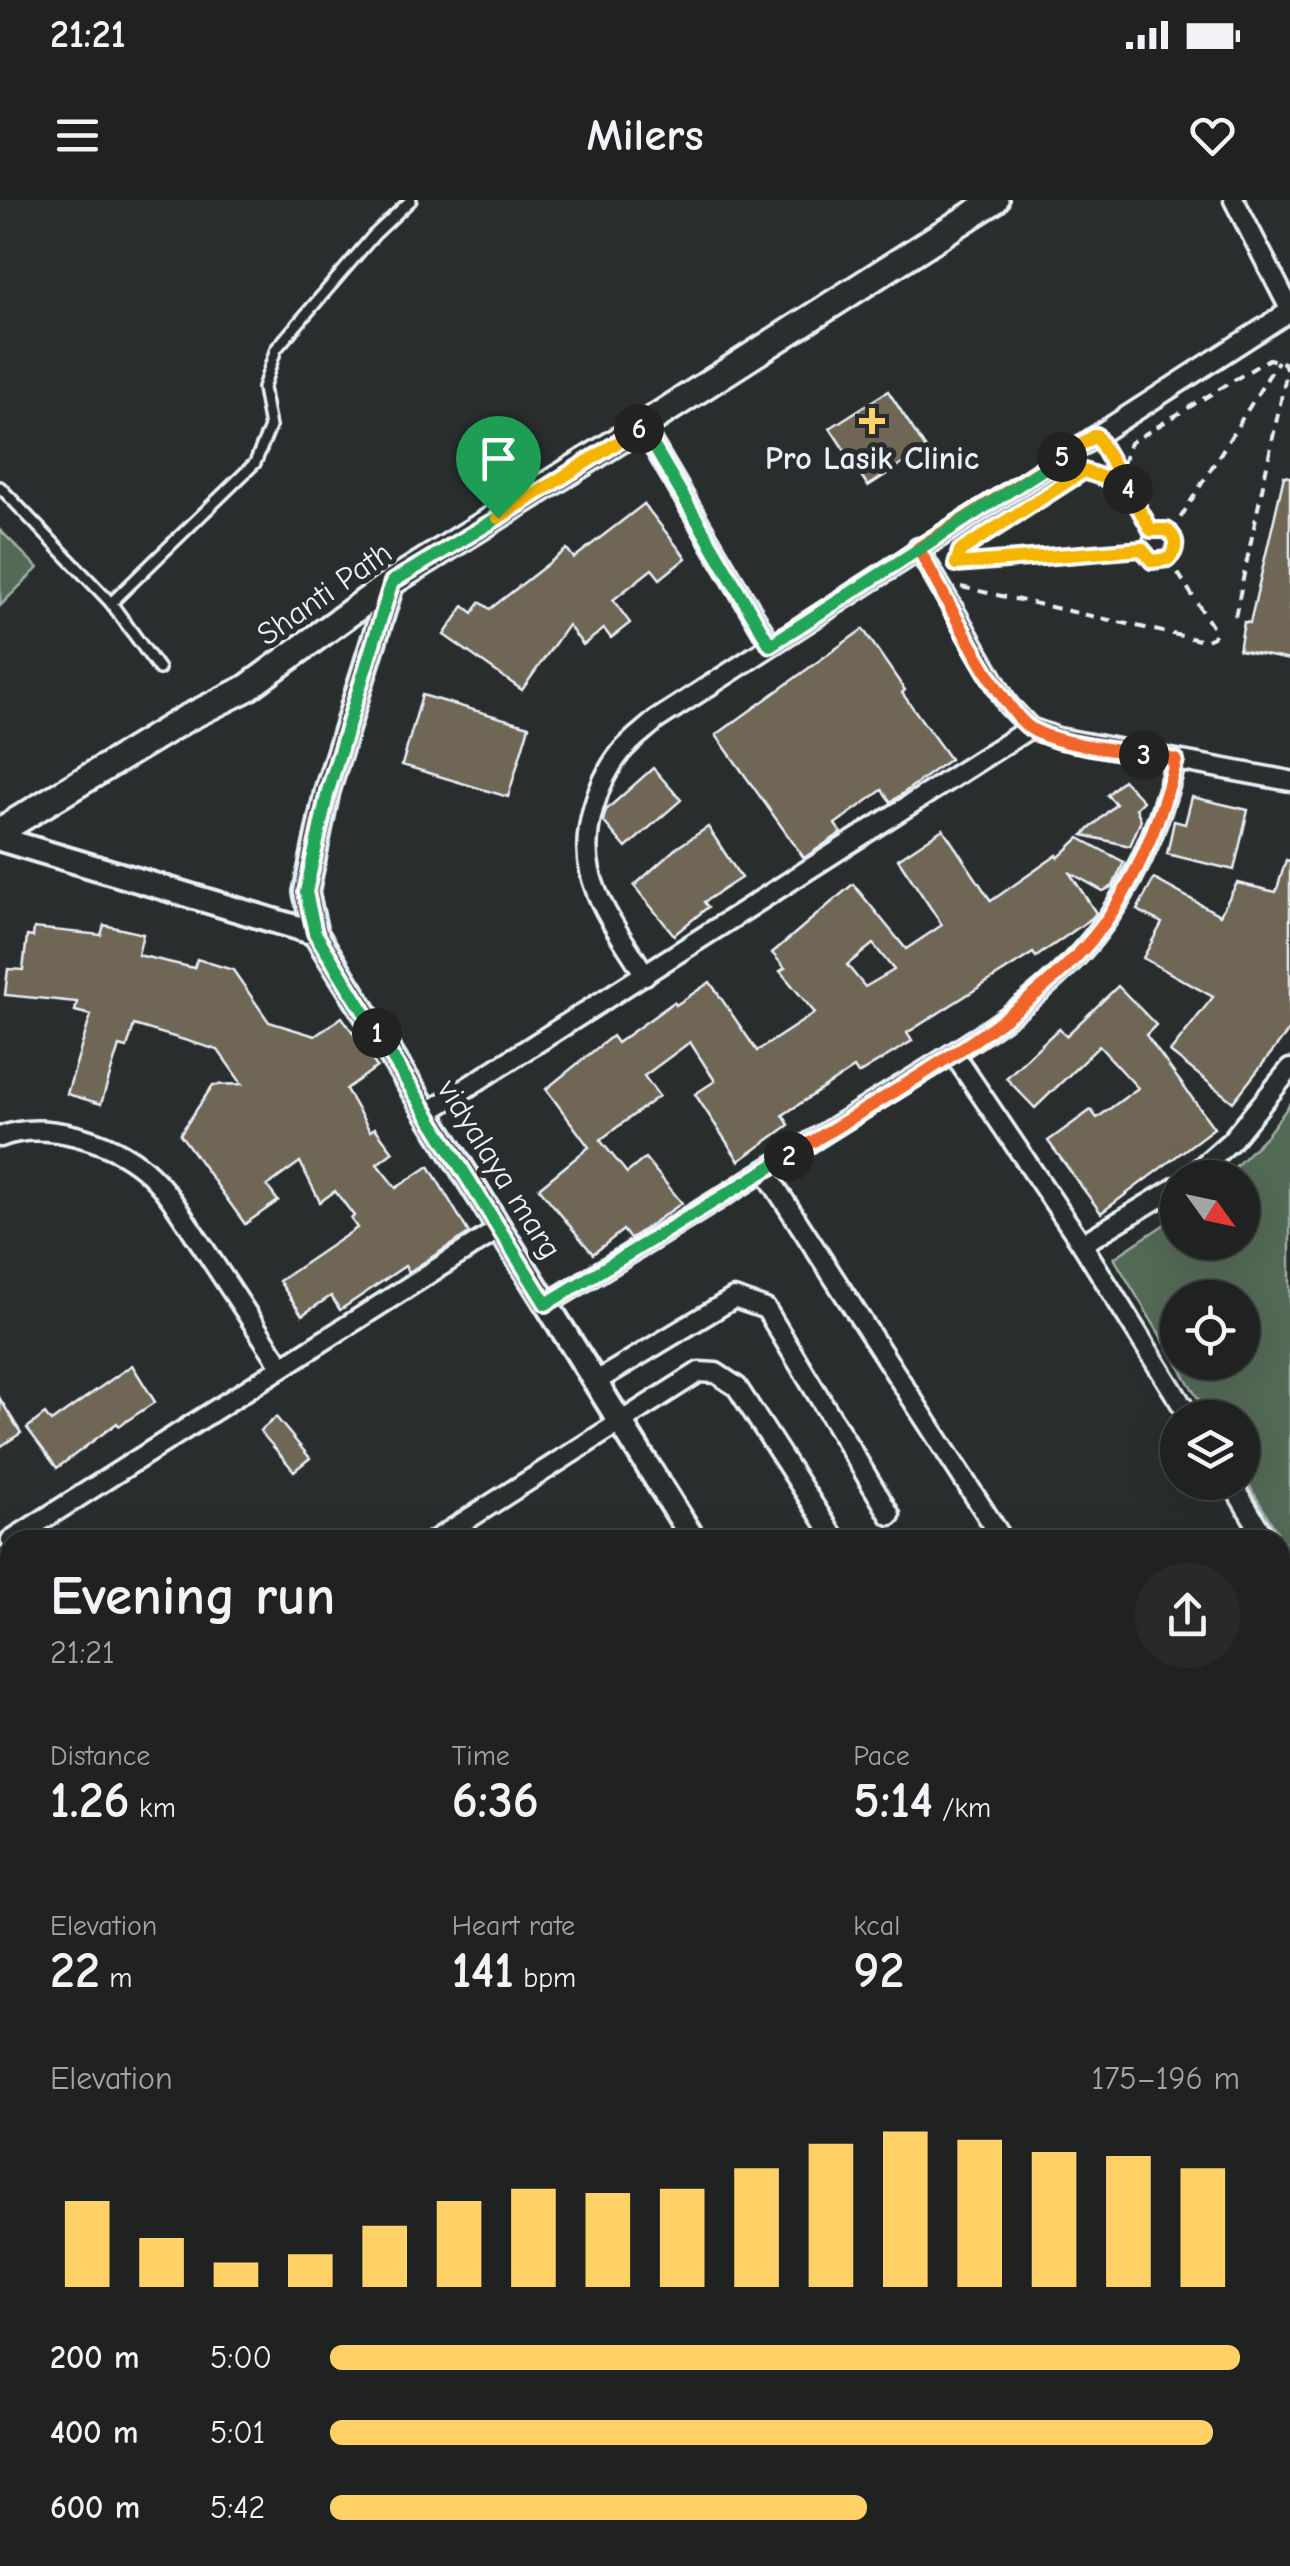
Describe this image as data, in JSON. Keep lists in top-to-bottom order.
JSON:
{
  "streets": {
    "main road": ["Shanti Path"],
    "street": ["vidyalaya marg"]
  },
  "places": {
    "health": ["Pro Lasik Clinic"]
  },
  "north": "bottom right",
  "page": {
    "status": "21:21",
    "header": "Milers",
    "pins": [
      "6",
      "5",
      "4",
      "3",
      "1",
      "2"
    ],
    "heading": ["Evening run", "21:21"],
    "stats": [
      ["Distance", "1.26 km"],
      ["Time", "6:36"],
      ["Pace", "5:14 /km"],
      ["Elevation", "22 m"],
      ["Heart rate", "141 bpm"],
      ["kcal", "92"]
    ],
    "chart": ["Elevation", "175–196 m"],
    "list": [
      {
        "name": "200 m",
        "note": "5:00"
      },
      {
        "name": "400 m",
        "note": "5:01"
      },
      {
        "name": "600 m",
        "note": "5:42"
      }
    ]
  }
}
